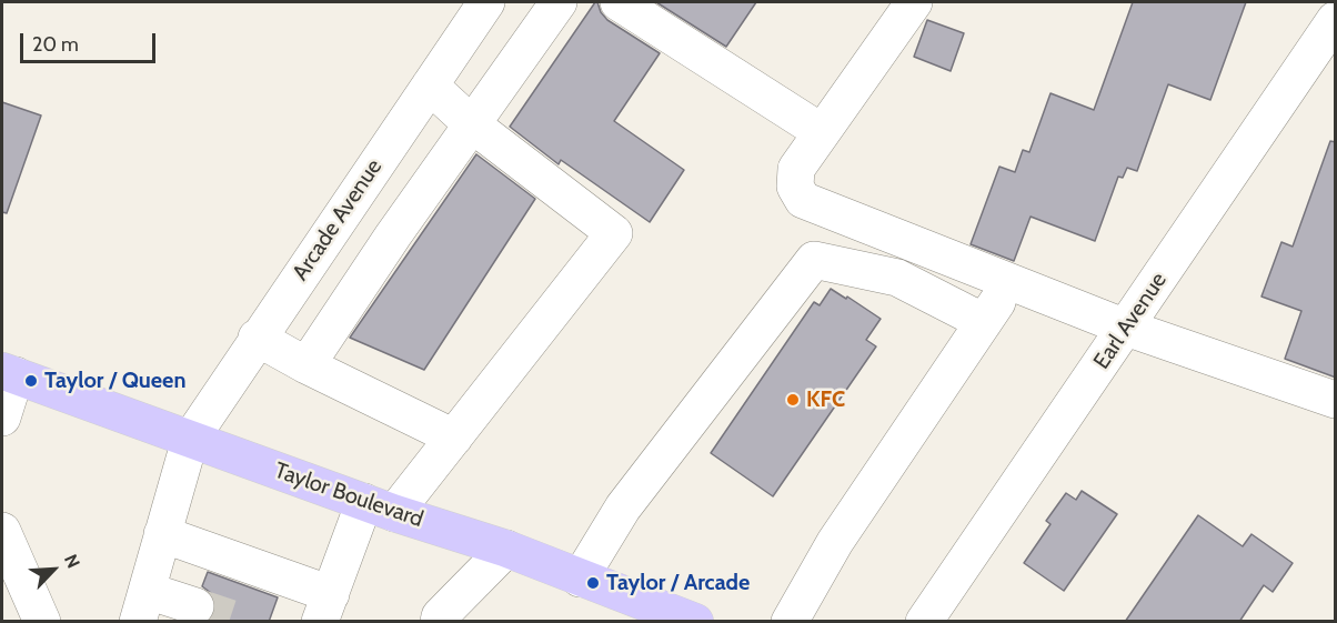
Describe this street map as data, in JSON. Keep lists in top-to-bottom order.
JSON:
{
  "streets": {
    "main road": ["Taylor Boulevard"],
    "street": ["Arcade Avenue", "Earl Avenue"]
  },
  "crossings": [
    ["Arcade Avenue", "Taylor Boulevard"]
  ],
  "places": ["Taylor / Queen", "KFC", "Taylor / Arcade"],
  "scale_bar": "20 m",
  "north": "top right"
}
